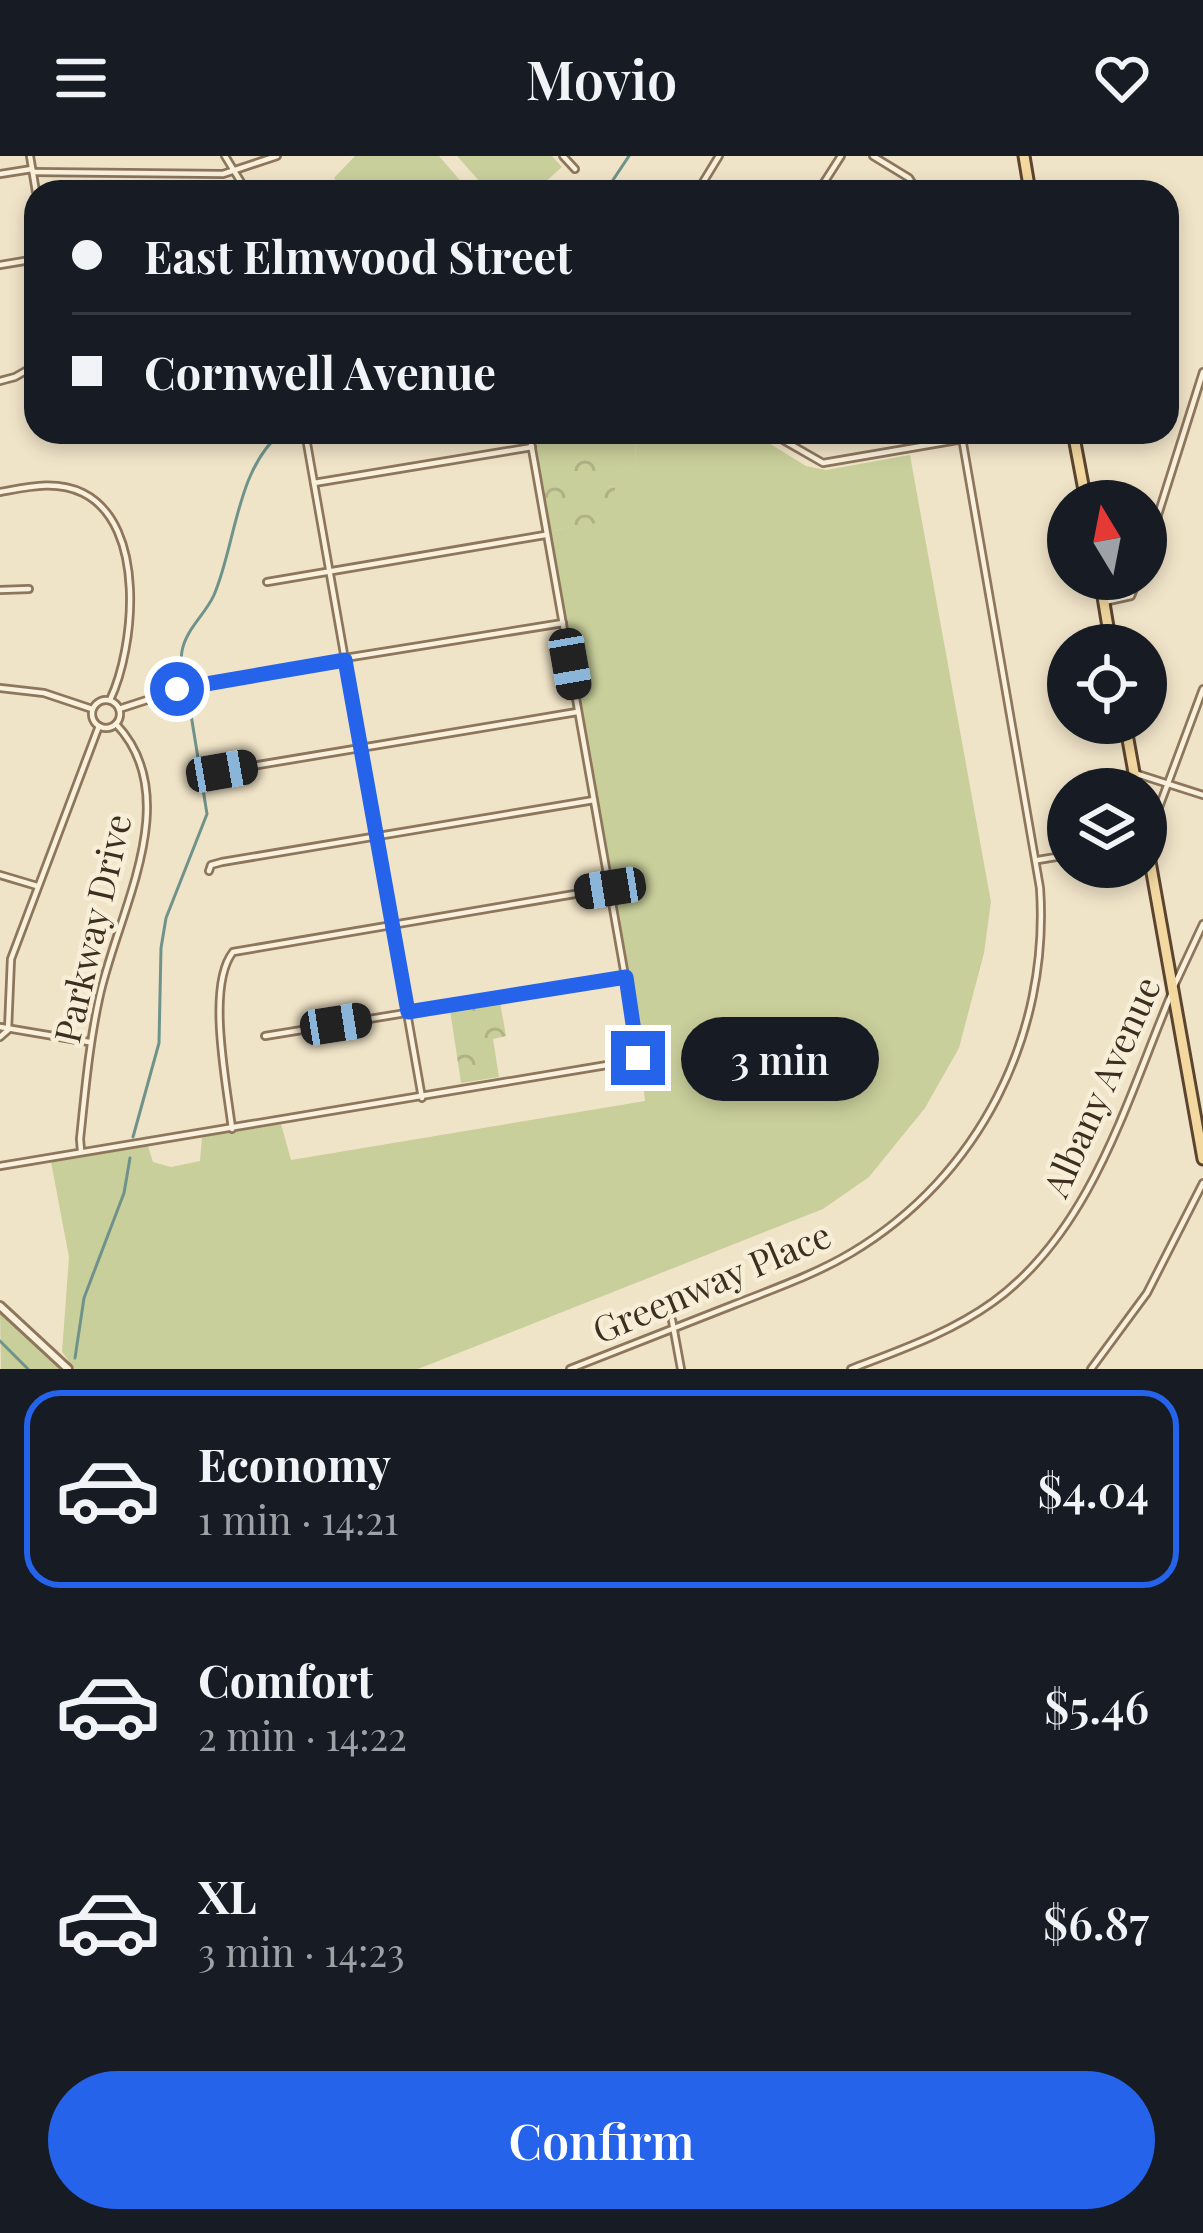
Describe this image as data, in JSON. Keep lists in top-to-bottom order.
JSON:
{
  "streets": {
    "street": ["Parkway Drive", "Albany Avenue", "Greenway Place"]
  },
  "north": "top",
  "page": {
    "header": "Movio",
    "banner": ["East Elmwood Street", "Cornwell Avenue"],
    "bubble": "3 min",
    "list": [
      {
        "name": "Economy",
        "note": "1 min · 14:21",
        "value": "$4.04"
      },
      {
        "name": "Comfort",
        "note": "2 min · 14:22",
        "value": "$5.46"
      },
      {
        "name": "XL",
        "note": "3 min · 14:23",
        "value": "$6.87"
      }
    ],
    "buttons": "Confirm"
  }
}
